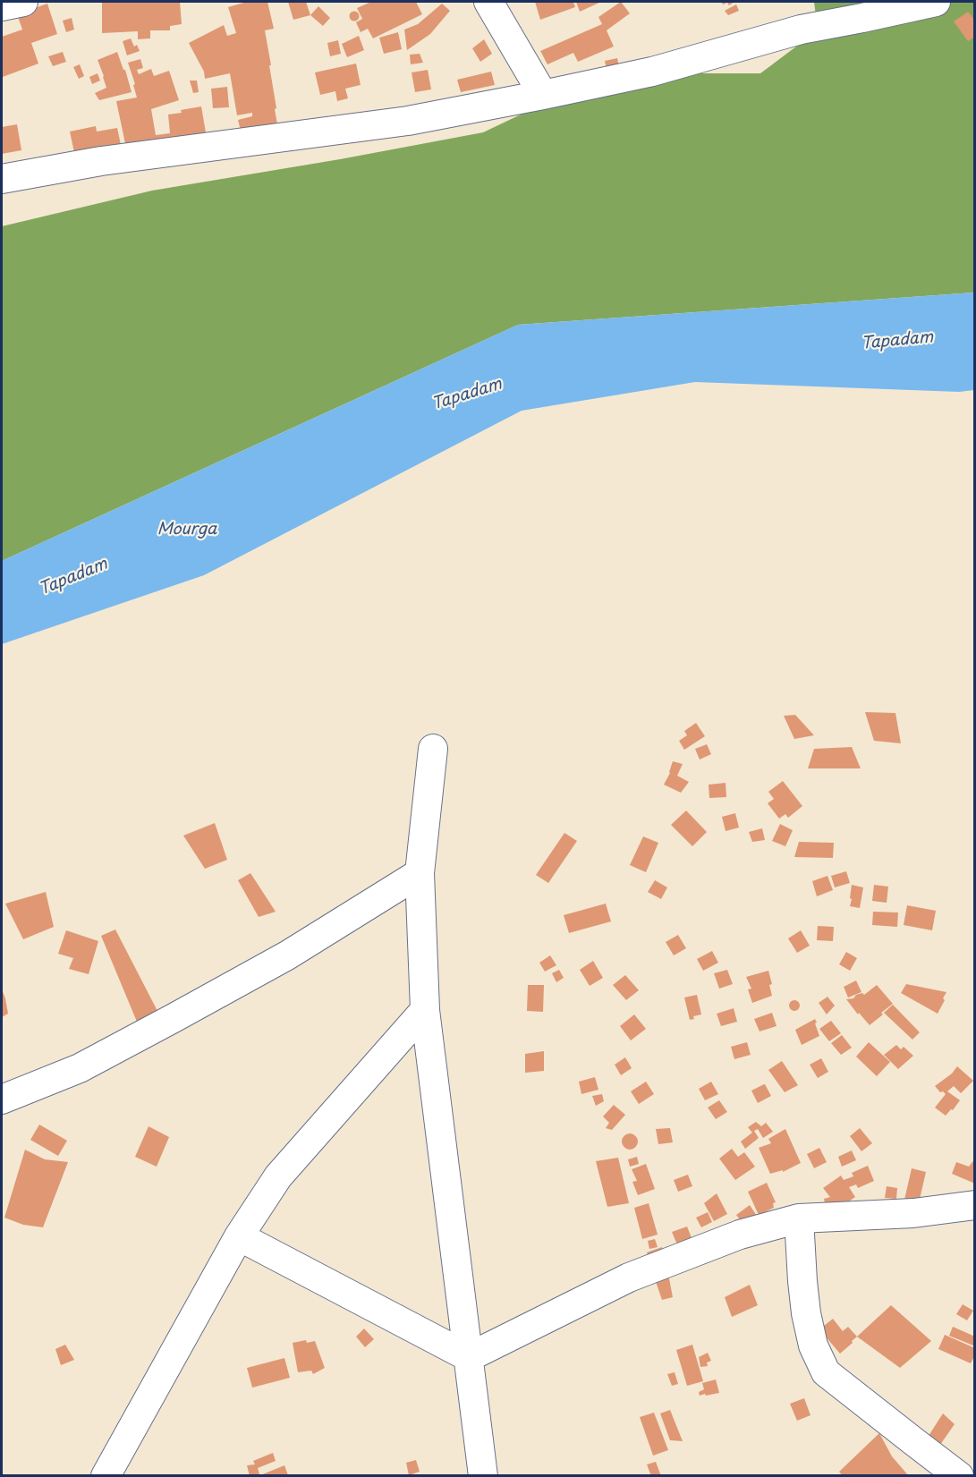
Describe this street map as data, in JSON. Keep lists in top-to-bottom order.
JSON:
{
  "water": ["Tapadam", "Mourga"]
}
